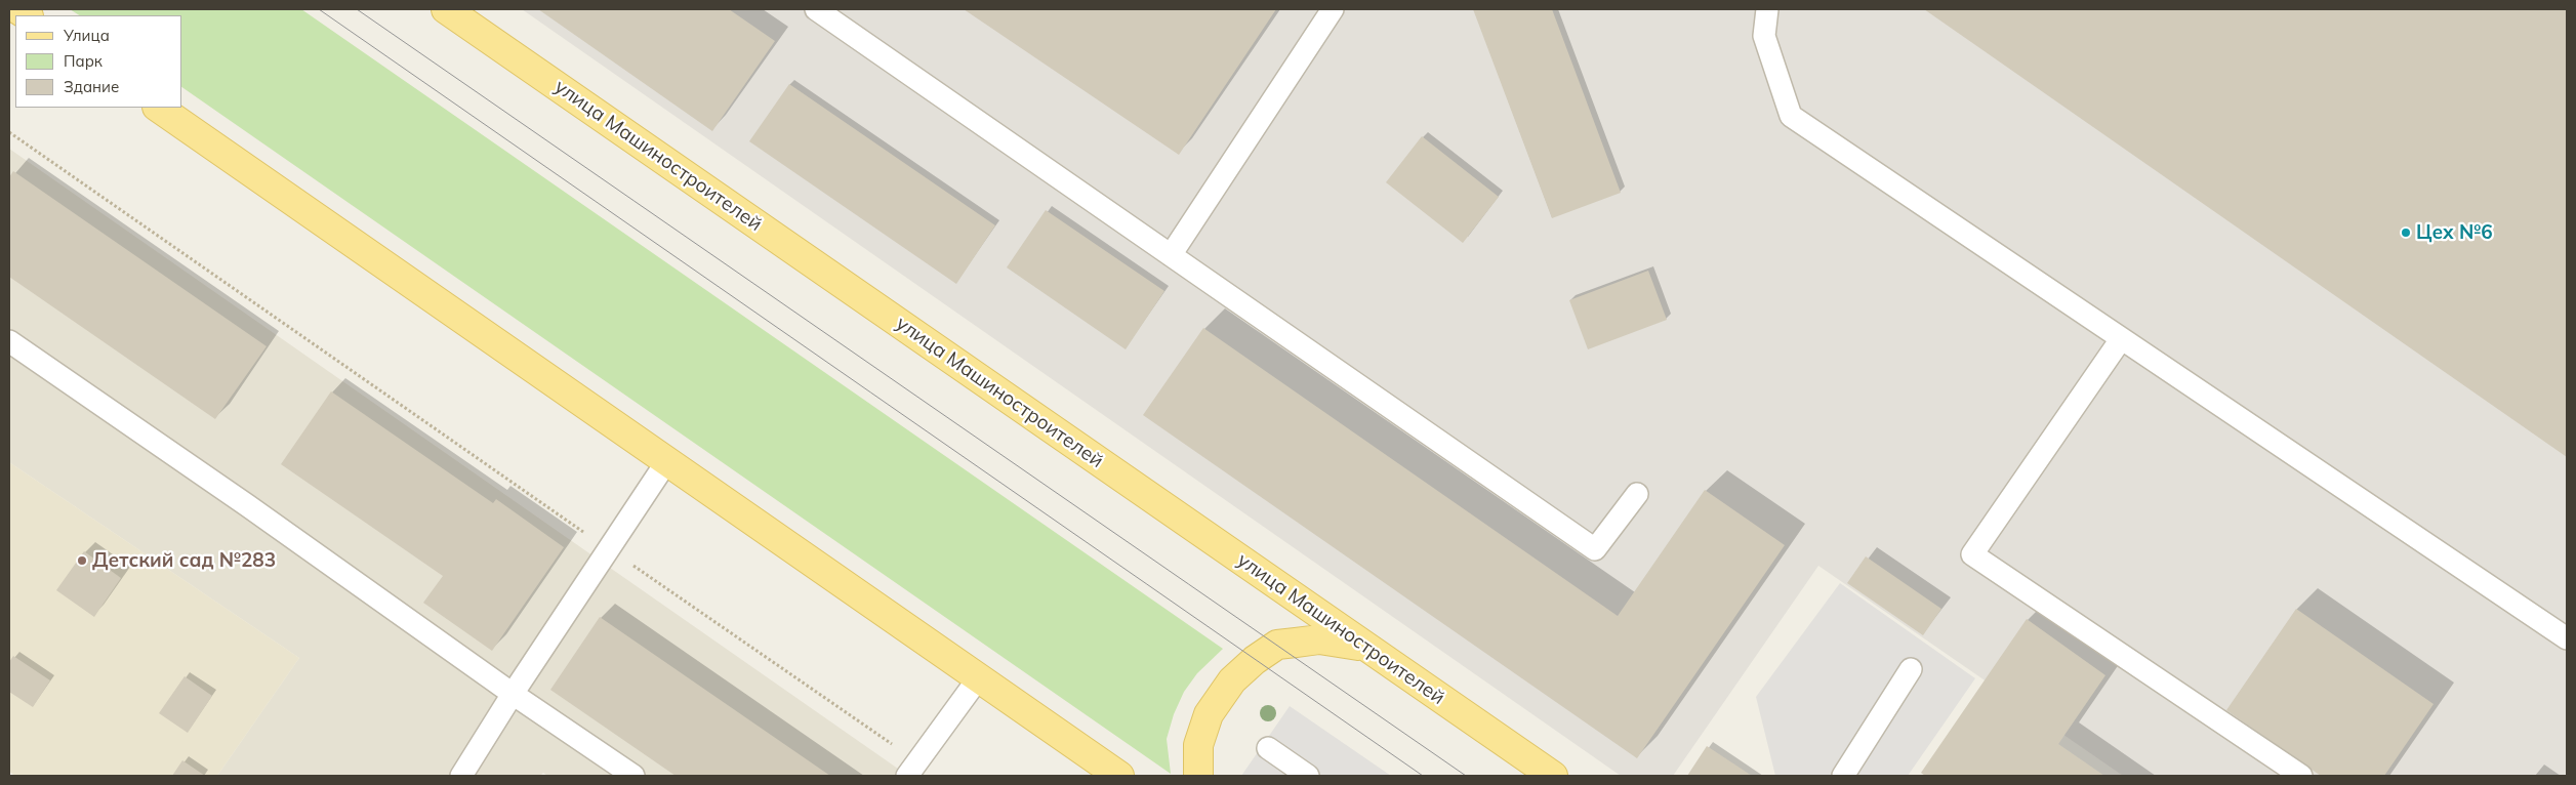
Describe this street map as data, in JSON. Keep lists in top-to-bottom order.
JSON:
{
  "streets": {
    "main road": ["улица Машиностроителей"]
  },
  "places": ["Цех №6", "Детский сад №283"],
  "legend": ["Улица", "Парк", "Здание"]
}
